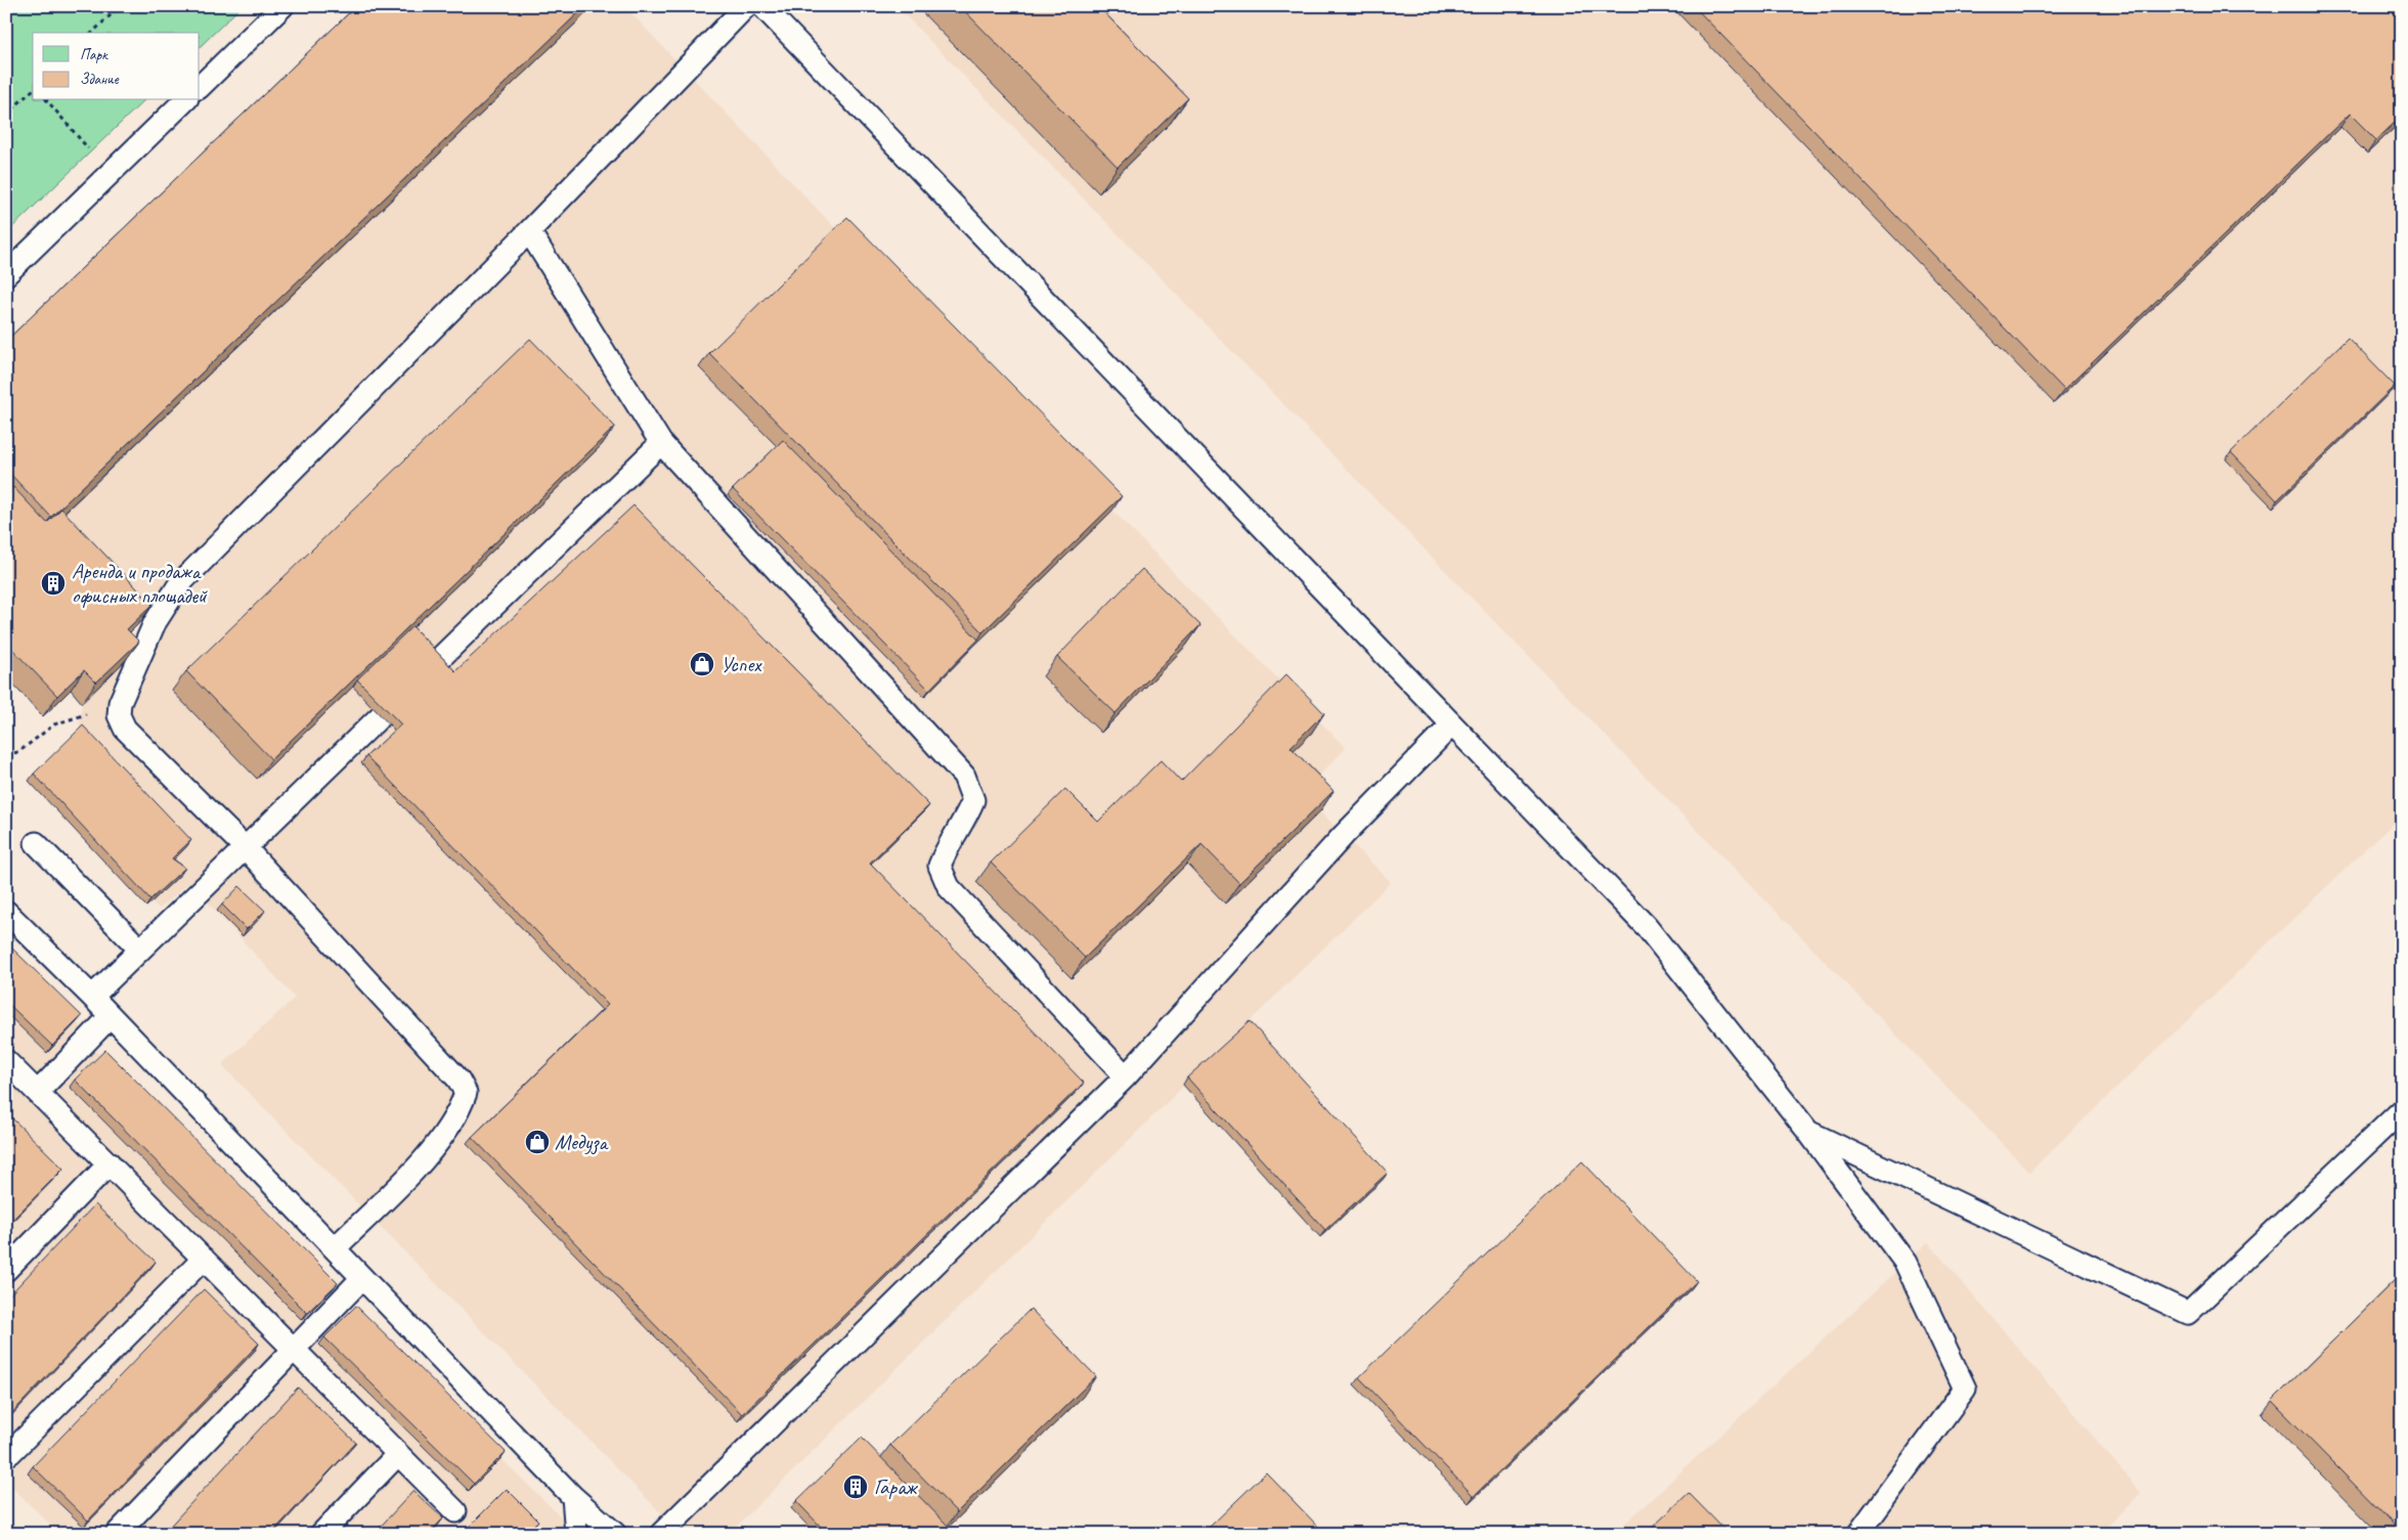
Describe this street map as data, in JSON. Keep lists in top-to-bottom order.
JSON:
{
  "places": {
    "building": ["Аренда и продажа офисных площадей", "Гараж"],
    "shop": ["Успех", "Медуза"]
  },
  "legend": ["Парк", "Здание"]
}
